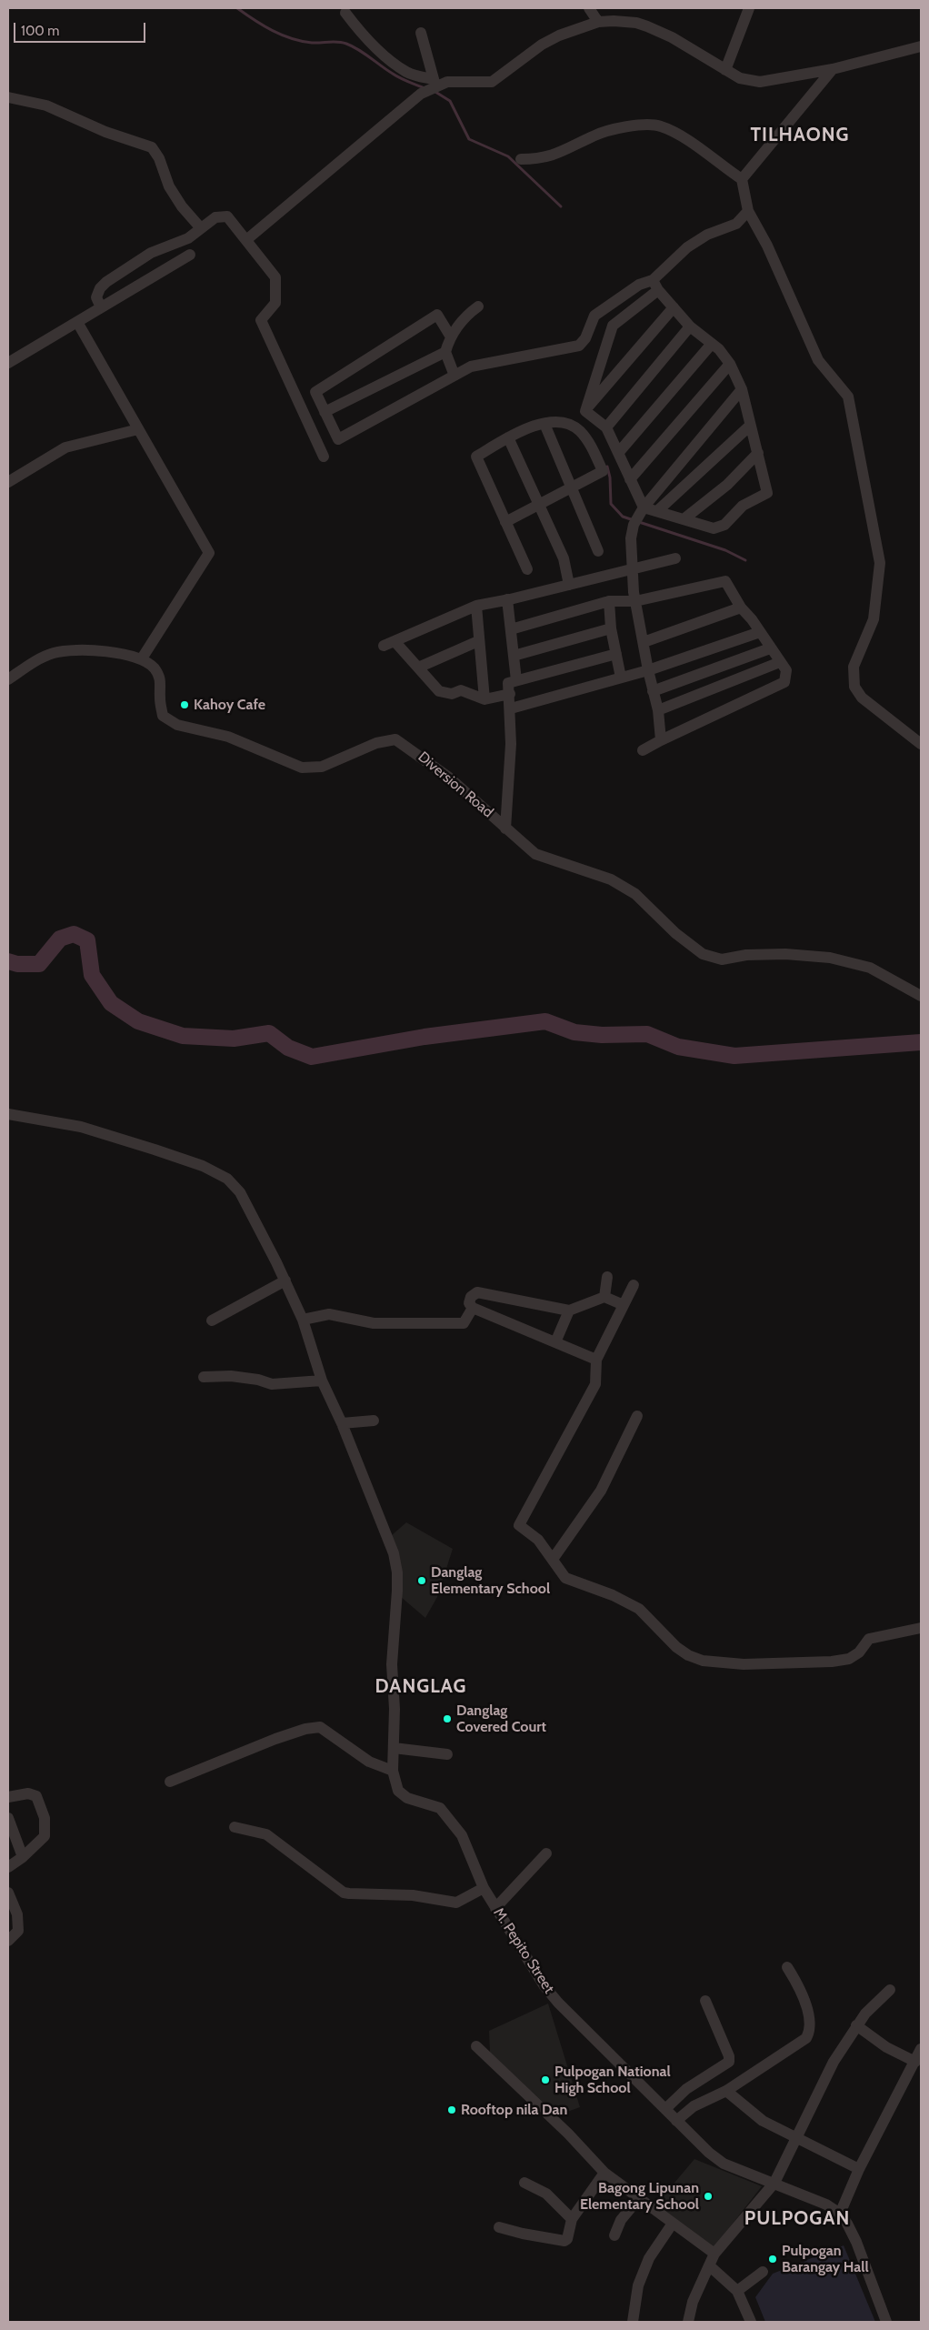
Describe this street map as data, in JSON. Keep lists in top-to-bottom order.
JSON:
{
  "streets": {
    "street": ["Diversion Road", "M. Pepito Street"]
  },
  "districts": ["TILHAONG", "DANGLAG", "PULPOGAN"],
  "places": [
    "Kahoy Cafe",
    "Danglag Elementary School",
    "Danglag Covered Court",
    "Pulpogan National High School",
    "Rooftop nila Dan",
    "Bagong Lipunan Elementary School",
    "Pulpogan Barangay Hall"
  ],
  "scale_bar": "100 m"
}
